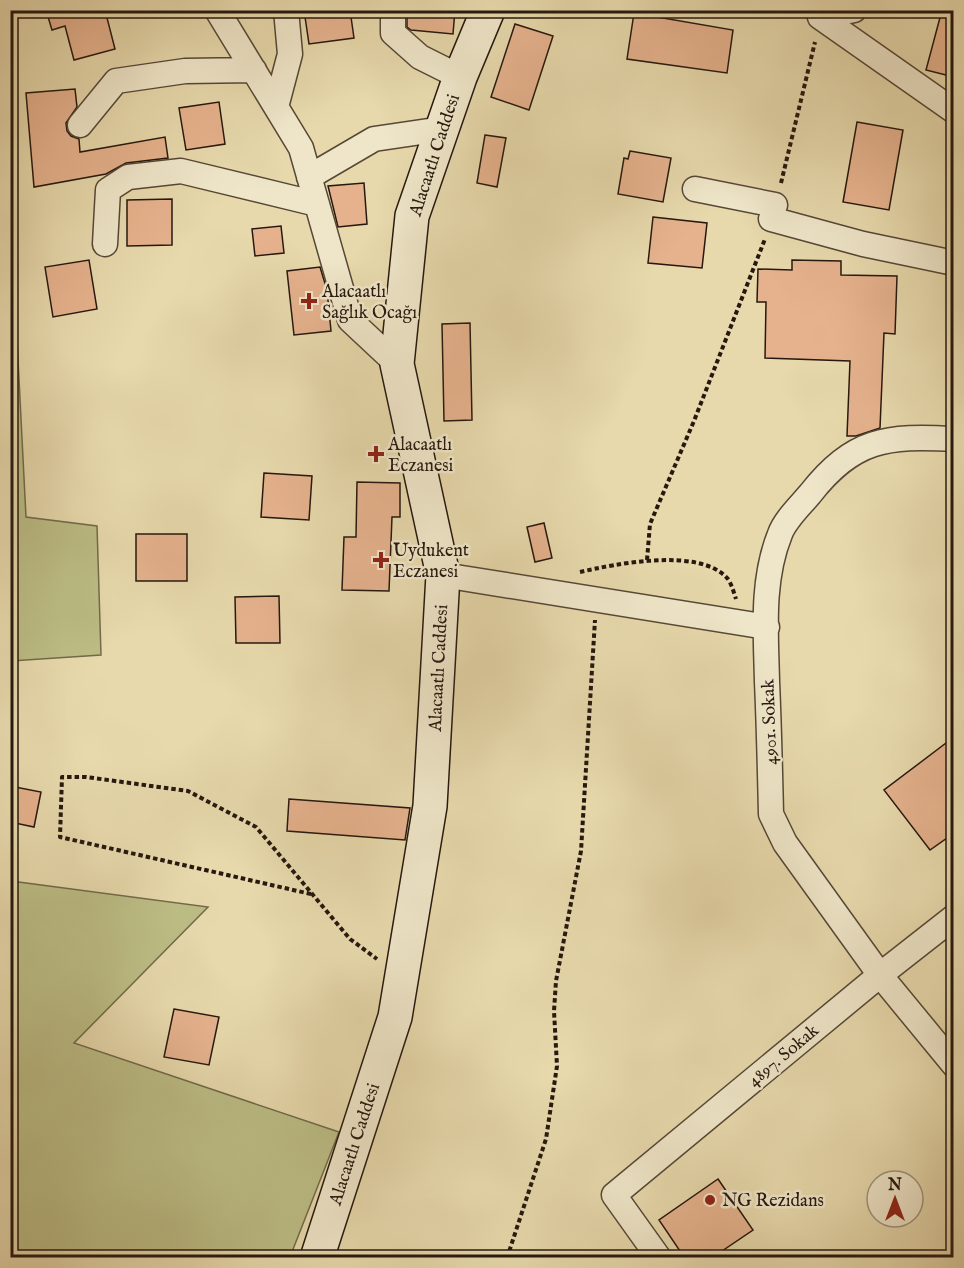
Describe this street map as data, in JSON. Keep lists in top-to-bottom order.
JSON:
{
  "streets": {
    "street": ["Alacaatlı Caddesi", "4901. Sokak", "4897. Sokak"]
  },
  "crossings": [
    ["4901. Sokak", "4897. Sokak"]
  ],
  "places": {
    "health": ["Alacaatlı Sağlık Ocağı", "Alacaatlı Eczanesi", "Uydukent Eczanesi"],
    "other": ["NG Rezidans"]
  },
  "north": "top"
}
